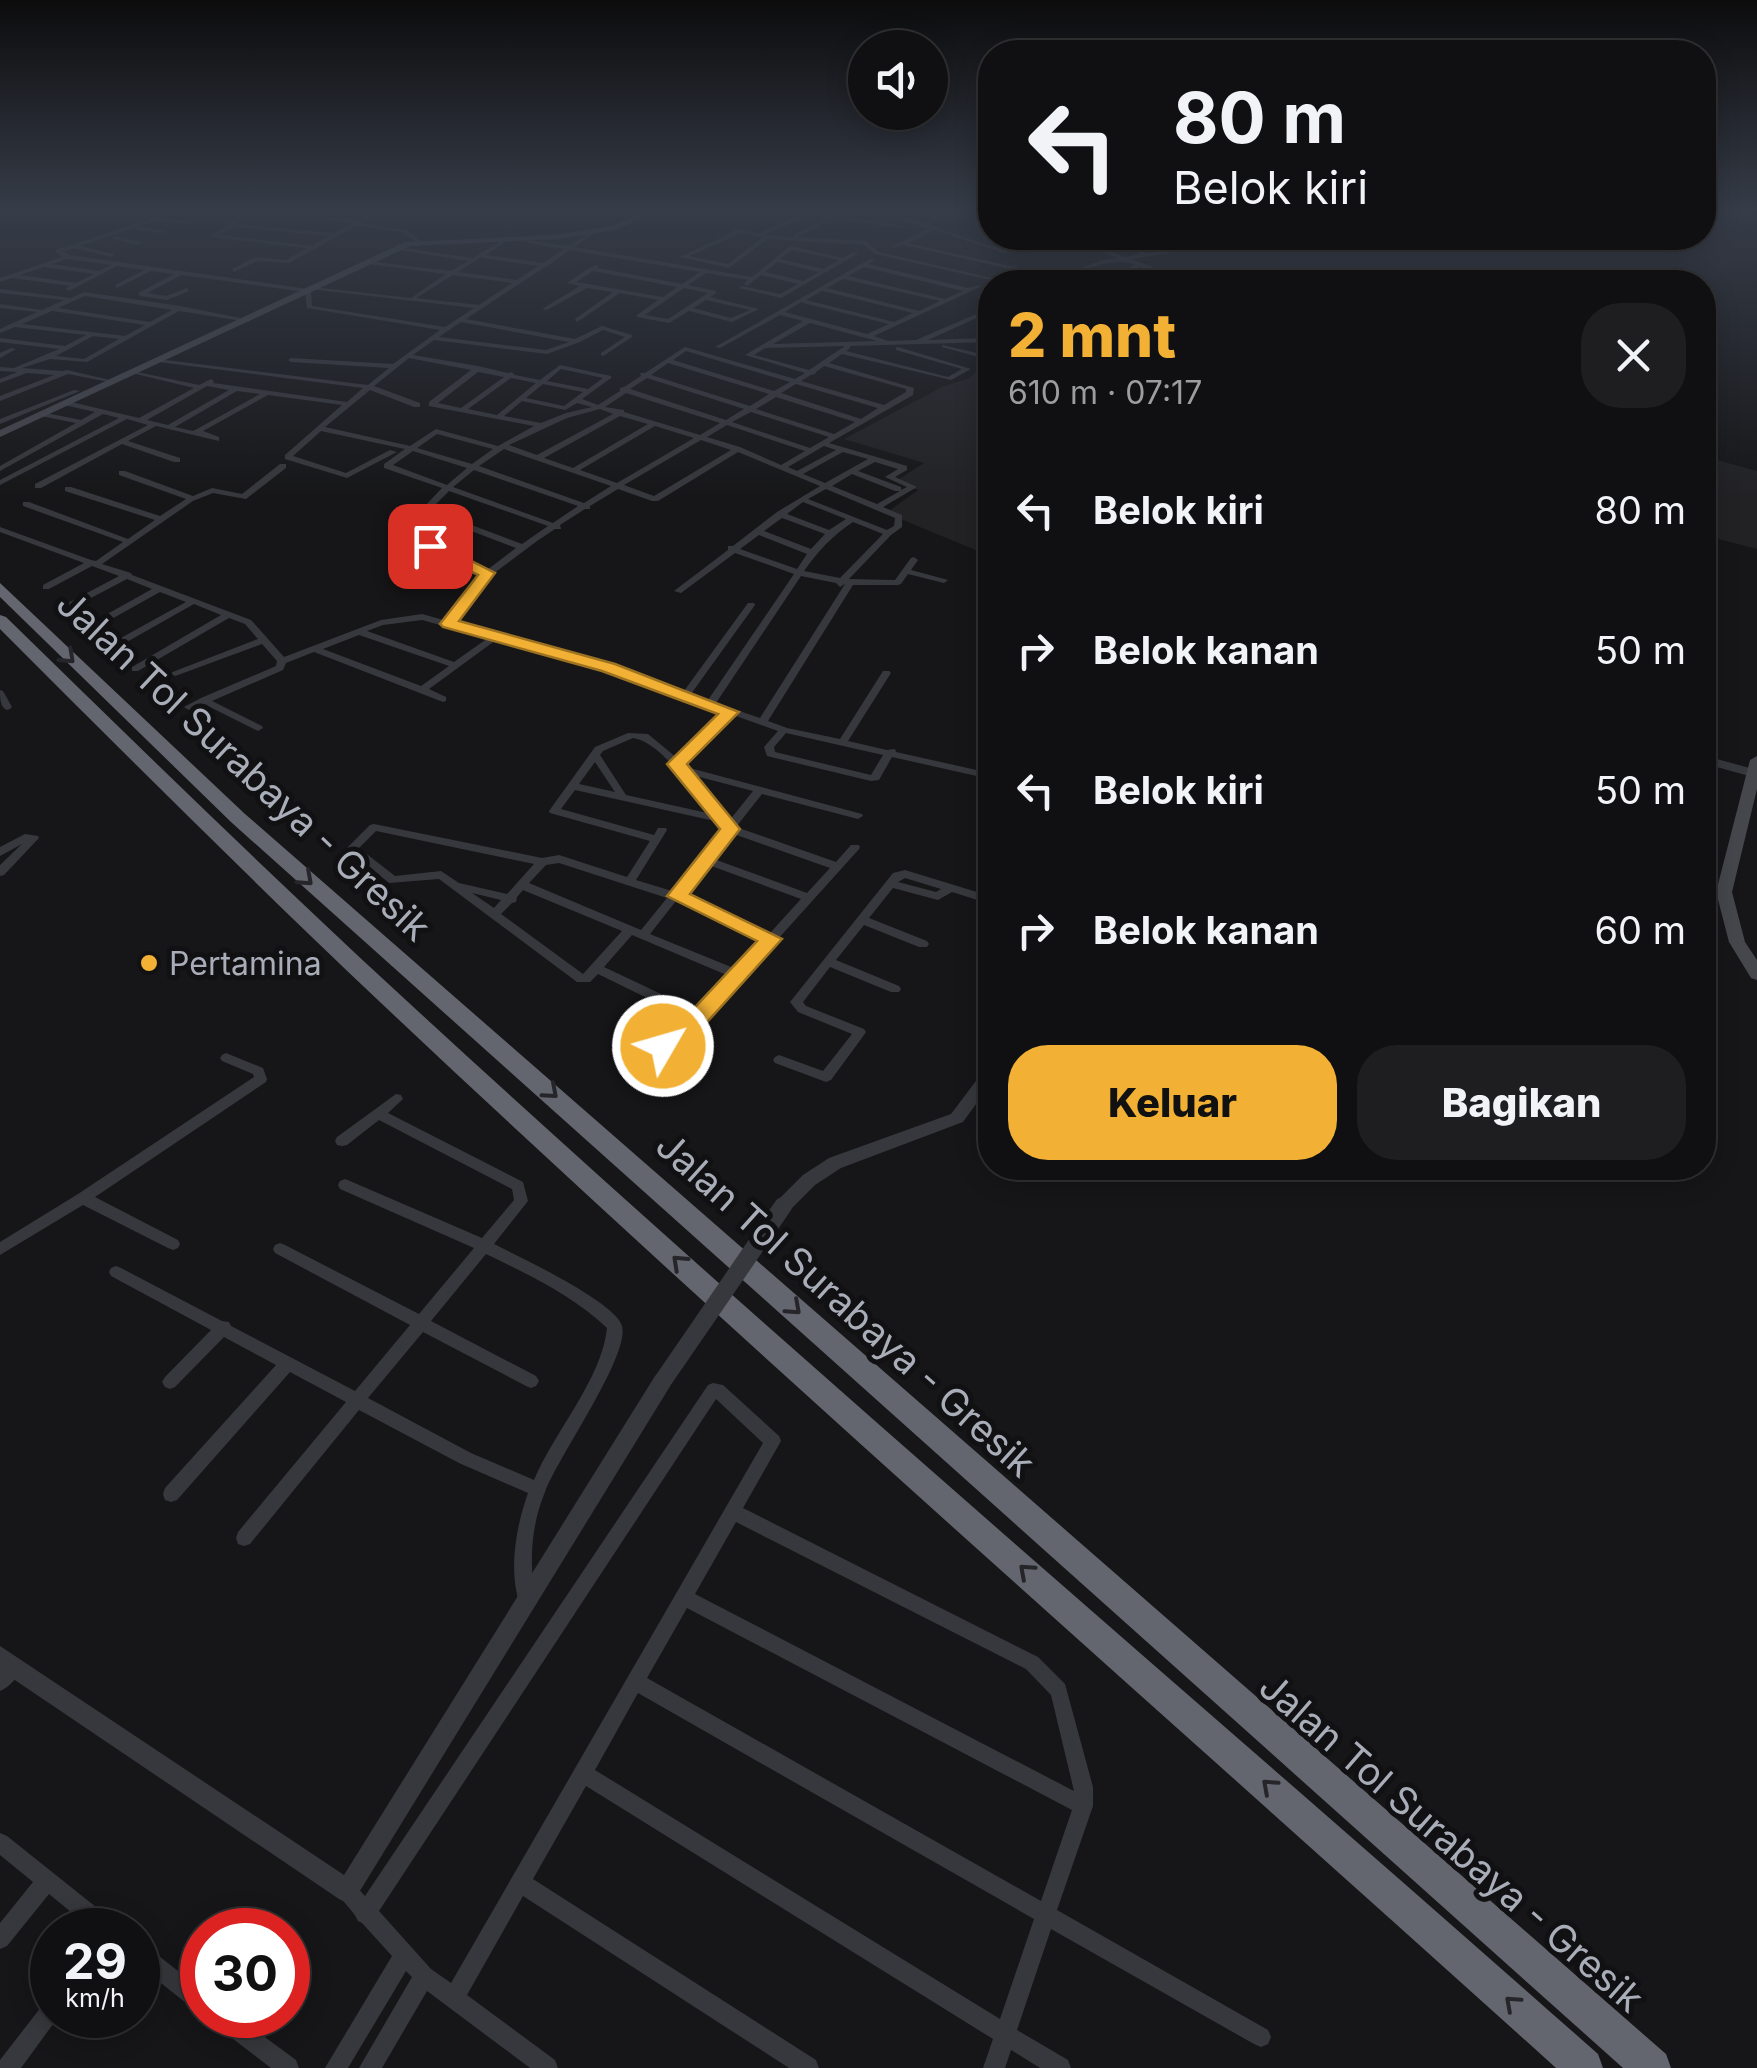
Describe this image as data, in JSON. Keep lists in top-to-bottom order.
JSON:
{
  "streets": {
    "highway": ["Jalan Tol Surabaya - Gresik"]
  },
  "places": ["Pertamina"],
  "page": {
    "turn": ["80 m", "Belok kiri"],
    "heading": ["2 mnt", "610 m · 07:17"],
    "list": [
      {
        "name": "Belok kiri",
        "value": "80 m"
      },
      {
        "name": "Belok kanan",
        "value": "50 m"
      },
      {
        "name": "Belok kiri",
        "value": "50 m"
      },
      {
        "name": "Belok kanan",
        "value": "60 m"
      }
    ],
    "buttons": ["Keluar", "Bagikan"],
    "speed": "29 km/h",
    "limit": "30"
  }
}
